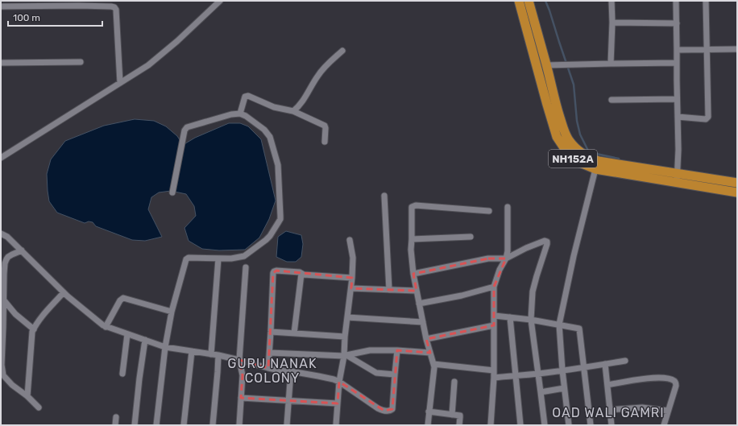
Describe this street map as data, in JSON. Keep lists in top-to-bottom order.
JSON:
{
  "streets": {
    "highway": ["NH152A"]
  },
  "districts": ["GURU NANAK COLONY", "OAD WALI GAMRI"],
  "scale_bar": "100 m"
}
